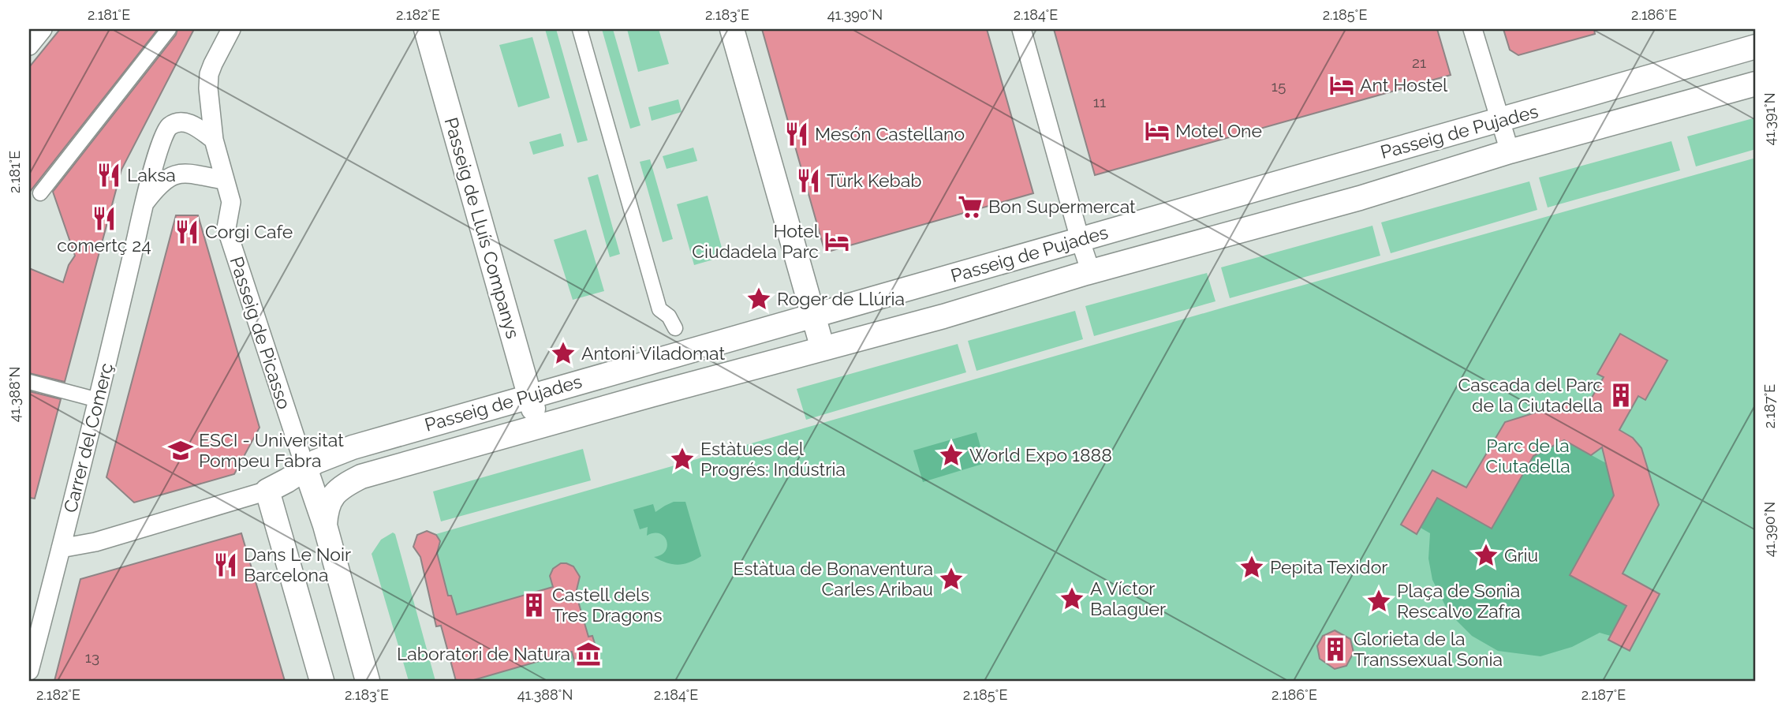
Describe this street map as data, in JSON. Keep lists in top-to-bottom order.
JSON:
{
  "streets": {
    "street": [
      "Passeig de Pujades",
      "Passeig de Lluís Companys",
      "Passeig de Picasso",
      "Carrer del Comerç"
    ]
  },
  "crossings": [
    ["Passeig de Pujades", "Passeig de Lluís Companys"],
    ["Passeig de Pujades", "Passeig de Picasso"],
    ["Passeig de Pujades", "Carrer del Comerç"],
    ["Passeig de Picasso", "Carrer del Comerç"]
  ],
  "parks": ["Parc de la Ciutadella"],
  "places": {
    "hotel": ["Ant Hostel", "Motel One", "Hotel Ciudadela Parc"],
    "restaurant": [
      "Mesón Castellano",
      "Laksa",
      "Türk Kebab",
      "comertç 24",
      "Corgi Cafe",
      "Dans Le Noir Barcelona"
    ],
    "supermarket": ["Bon Supermercat"],
    "place": [
      "Roger de Llúria",
      "Antoni Viladomat",
      "World Expo 1888",
      "Estàtues del Progrés: Indústria",
      "Griu",
      "Pepita Texidor",
      "Estàtua de Bonaventura Carles Aribau",
      "A Víctor Balaguer",
      "Plaça de Sonia Rescalvo Zafra"
    ],
    "building": ["Cascada del Parc de la Ciutadella", "Castell dels Tres Dragons", "Glorieta de la Transsexual Sonia"],
    "school or university": ["ESCI - Universitat Pompeu Fabra"],
    "museum": ["Laboratori de Natura"]
  },
  "house_numbers": [
    "21",
    "15",
    "11",
    "13"
  ],
  "coordinates": [
    "2.181°E",
    "2.182°E",
    "2.183°E",
    "41.390°N",
    "2.184°E",
    "2.185°E",
    "2.186°E",
    "41.391°N",
    "41.388°N",
    "2.187°E"
  ]
}
